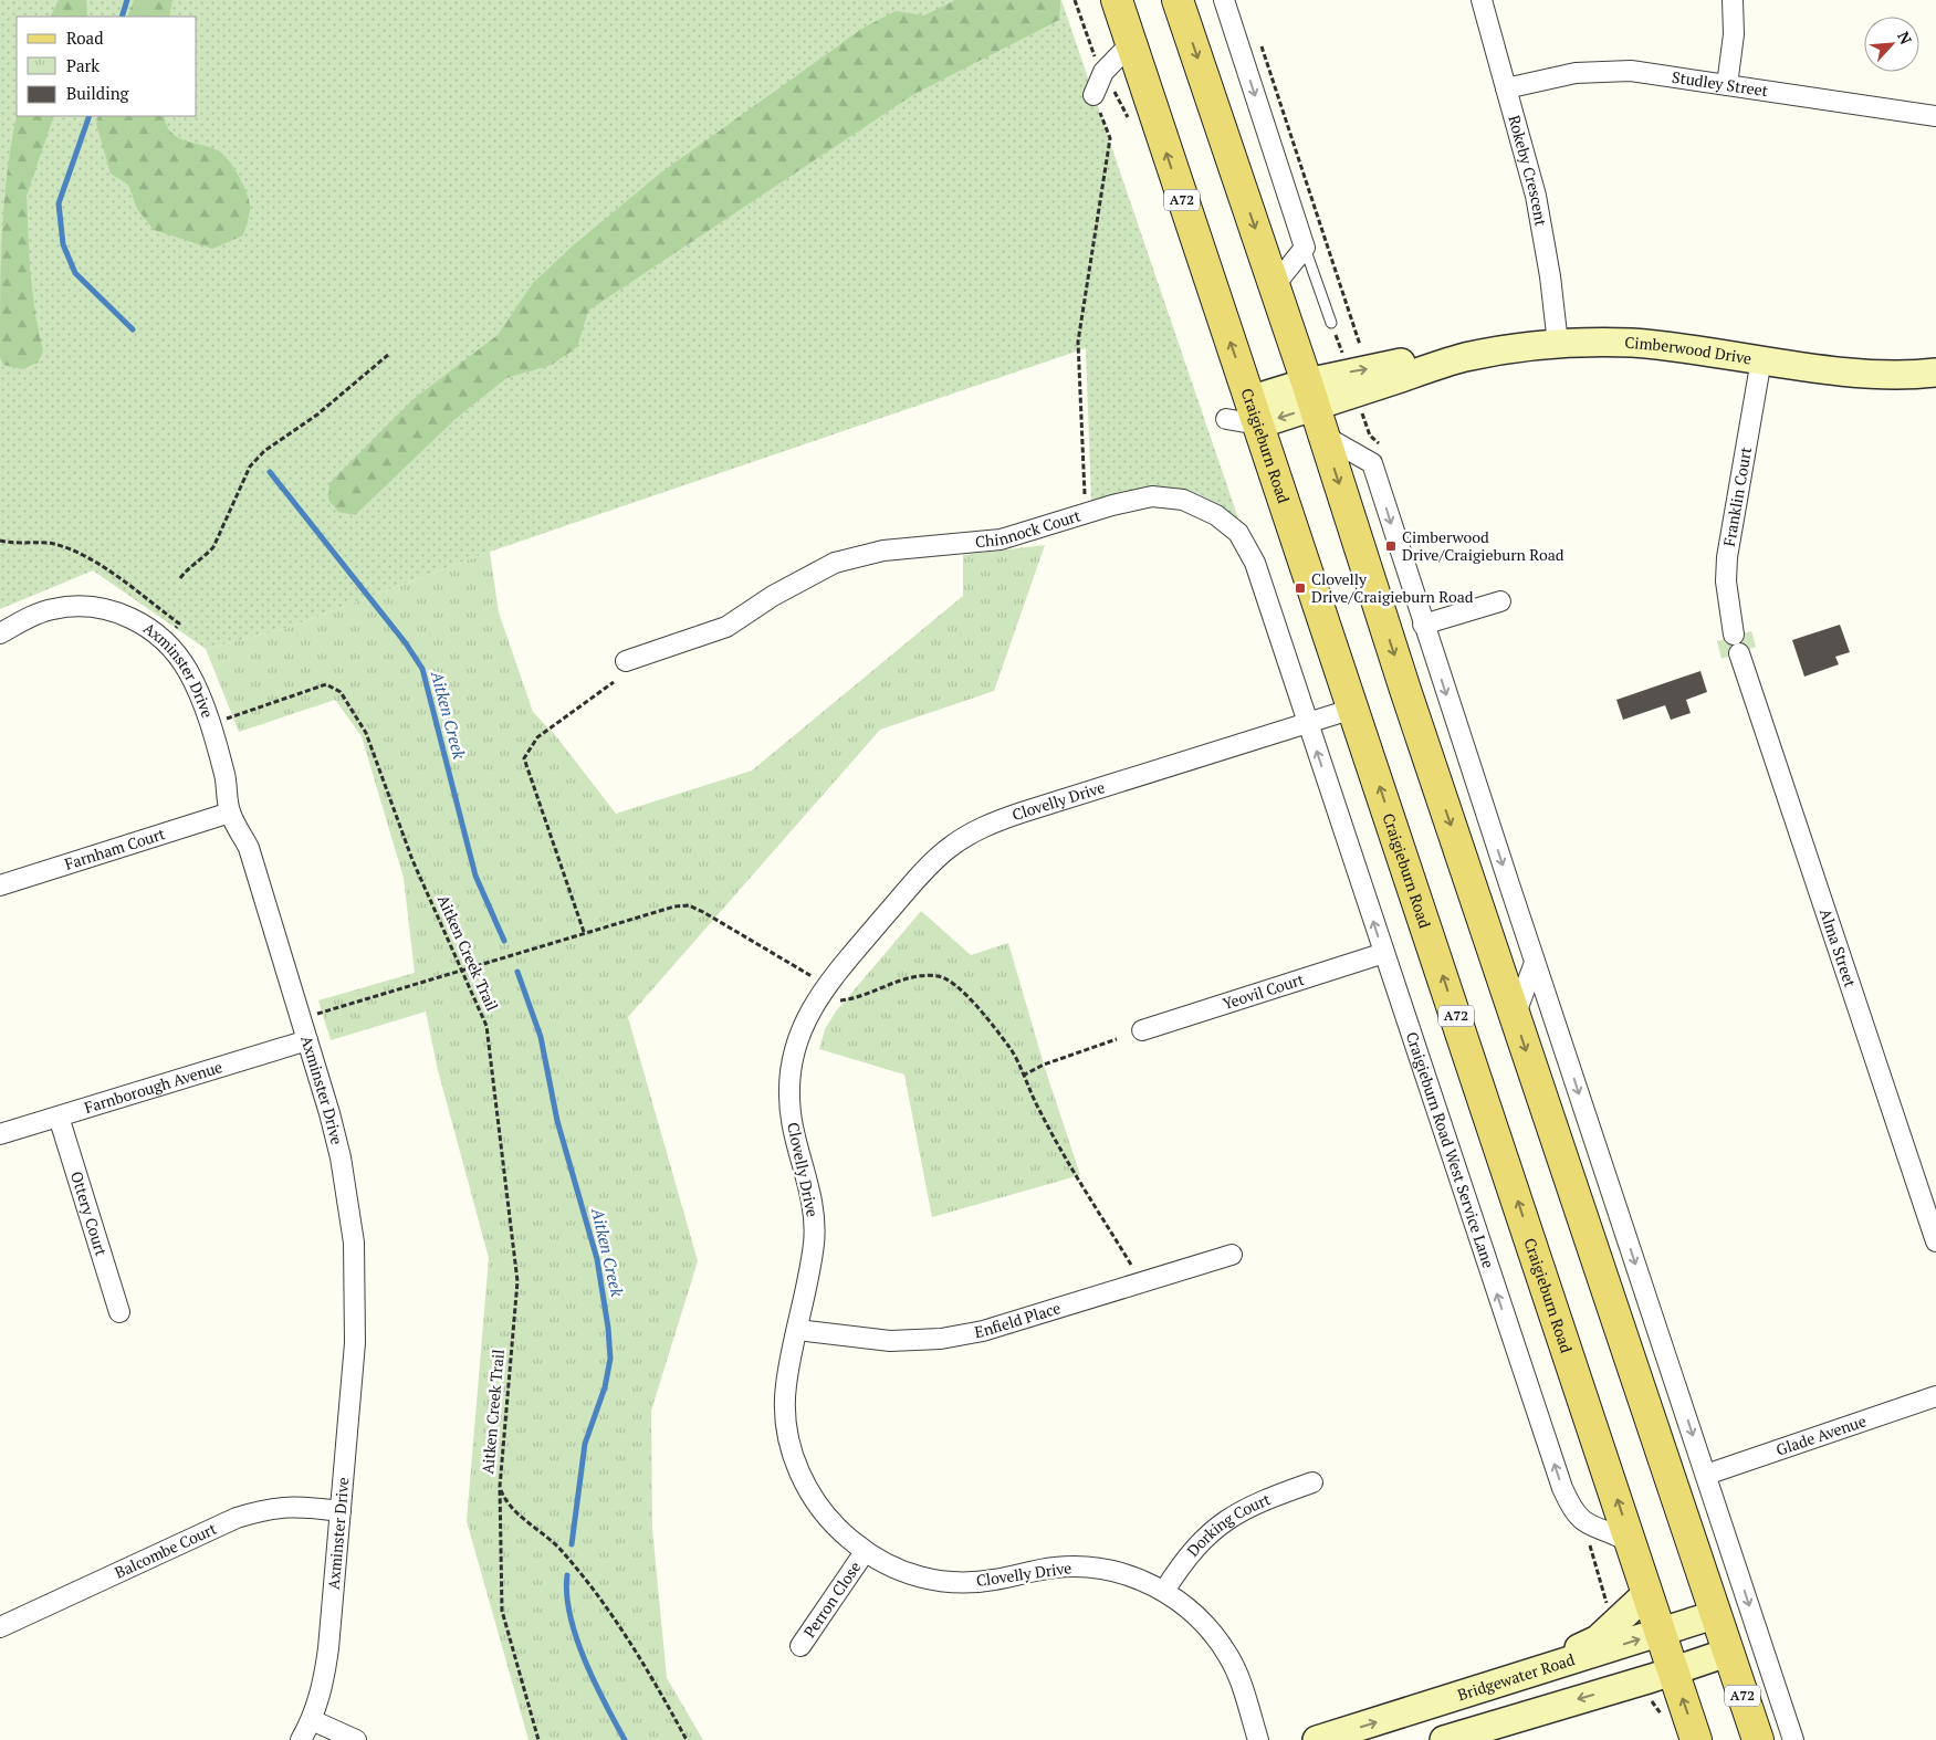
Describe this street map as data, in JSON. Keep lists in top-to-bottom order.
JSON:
{
  "streets": {
    "main road": ["A72", "Craigieburn Road"],
    "street": [
      "Studley Street",
      "Rokeby Crescent",
      "Cimberwood Drive",
      "Franklin Court",
      "Chinnock Court",
      "Axminster Drive",
      "Clovelly Drive",
      "Farnham Court",
      "Alma Street",
      "Yeovil Court",
      "Farnborough Avenue",
      "Craigieburn Road West Service Lane",
      "Ottery Court",
      "Enfield Place",
      "Glade Avenue",
      "Dorking Court",
      "Balcombe Court",
      "Perron Close",
      "Bridgewater Road"
    ],
    "path": ["Aitken Creek Trail"]
  },
  "crossings": [
    ["Studley Street", "Rokeby Crescent"],
    ["Rokeby Crescent", "Cimberwood Drive"],
    ["A72", "Cimberwood Drive"],
    ["A72", "Bridgewater Road"],
    ["Cimberwood Drive", "Franklin Court"],
    ["Craigieburn Road", "Clovelly Drive"],
    ["Craigieburn Road", "Craigieburn Road West Service Lane"],
    ["Craigieburn Road", "Bridgewater Road"],
    ["Chinnock Court", "Clovelly Drive"],
    ["Chinnock Court", "Craigieburn Road West Service Lane"],
    ["Axminster Drive", "Farnham Court"],
    ["Axminster Drive", "Farnborough Avenue"],
    ["Axminster Drive", "Balcombe Court"],
    ["Clovelly Drive", "Craigieburn Road West Service Lane"],
    ["Clovelly Drive", "Enfield Place"],
    ["Clovelly Drive", "Dorking Court"],
    ["Clovelly Drive", "Perron Close"],
    ["Yeovil Court", "Craigieburn Road West Service Lane"],
    ["Farnborough Avenue", "Ottery Court"]
  ],
  "water": ["Aitken Creek"],
  "places": {
    "transit": ["Cimberwood Drive/Craigieburn Road", "Clovelly Drive/Craigieburn Road"]
  },
  "legend": ["Road", "Park", "Building"],
  "north": "top right"
}
